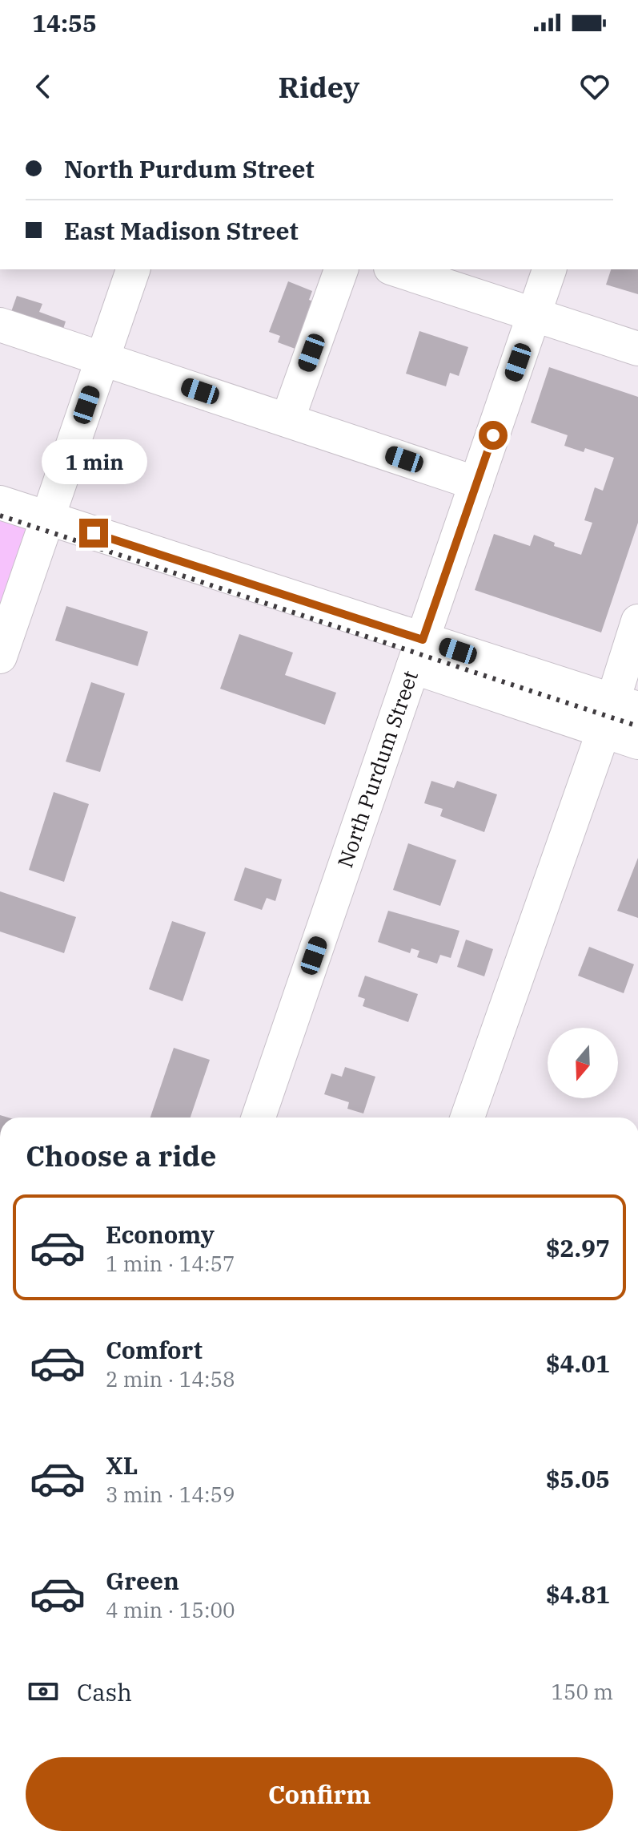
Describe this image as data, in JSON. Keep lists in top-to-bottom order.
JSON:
{
  "streets": {
    "street": ["North Purdum Street"]
  },
  "north": "bottom",
  "page": {
    "status": "14:55",
    "header": "Ridey",
    "banner": ["North Purdum Street", "East Madison Street"],
    "bubble": "1 min",
    "heading": "Choose a ride",
    "list": [
      {
        "name": "Economy",
        "note": "1 min · 14:57",
        "value": "$2.97"
      },
      {
        "name": "Comfort",
        "note": "2 min · 14:58",
        "value": "$4.01"
      },
      {
        "name": "XL",
        "note": "3 min · 14:59",
        "value": "$5.05"
      },
      {
        "name": "Green",
        "note": "4 min · 15:00",
        "value": "$4.81"
      }
    ],
    "pay": ["Cash", "150 m"],
    "buttons": "Confirm"
  }
}
